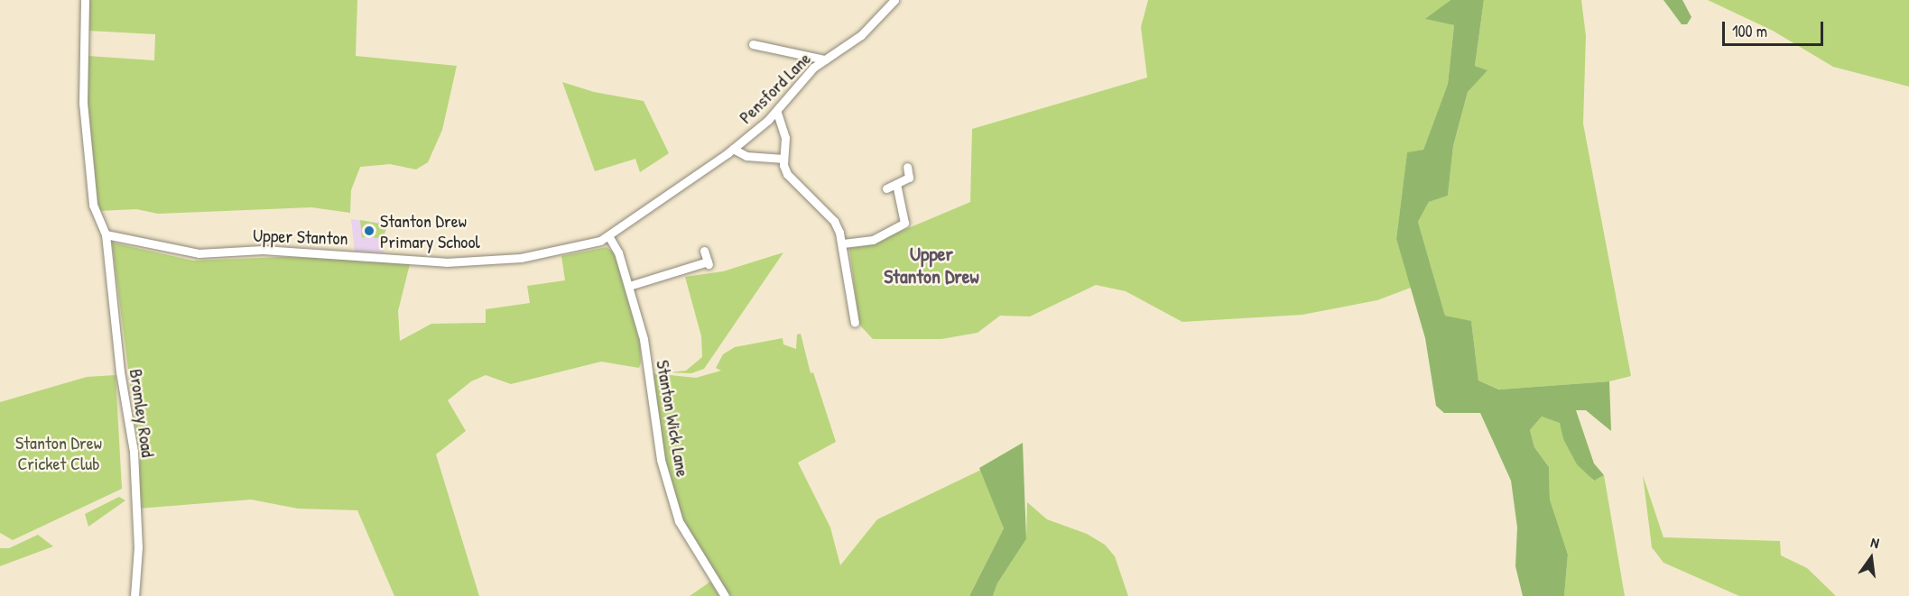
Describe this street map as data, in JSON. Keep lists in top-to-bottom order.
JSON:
{
  "streets": {
    "street": [
      "Pensford Lane",
      "Upper Stanton",
      "Bromley Road",
      "Stanton Wick Lane"
    ]
  },
  "crossings": [
    ["Pensford Lane", "Upper Stanton"],
    ["Upper Stanton", "Bromley Road"],
    ["Upper Stanton", "Stanton Wick Lane"]
  ],
  "districts": ["Upper Stanton Drew"],
  "parks": ["Stanton Drew Cricket Club"],
  "places": ["Stanton Drew Primary School"],
  "scale_bar": "100 m",
  "north": "top"
}
